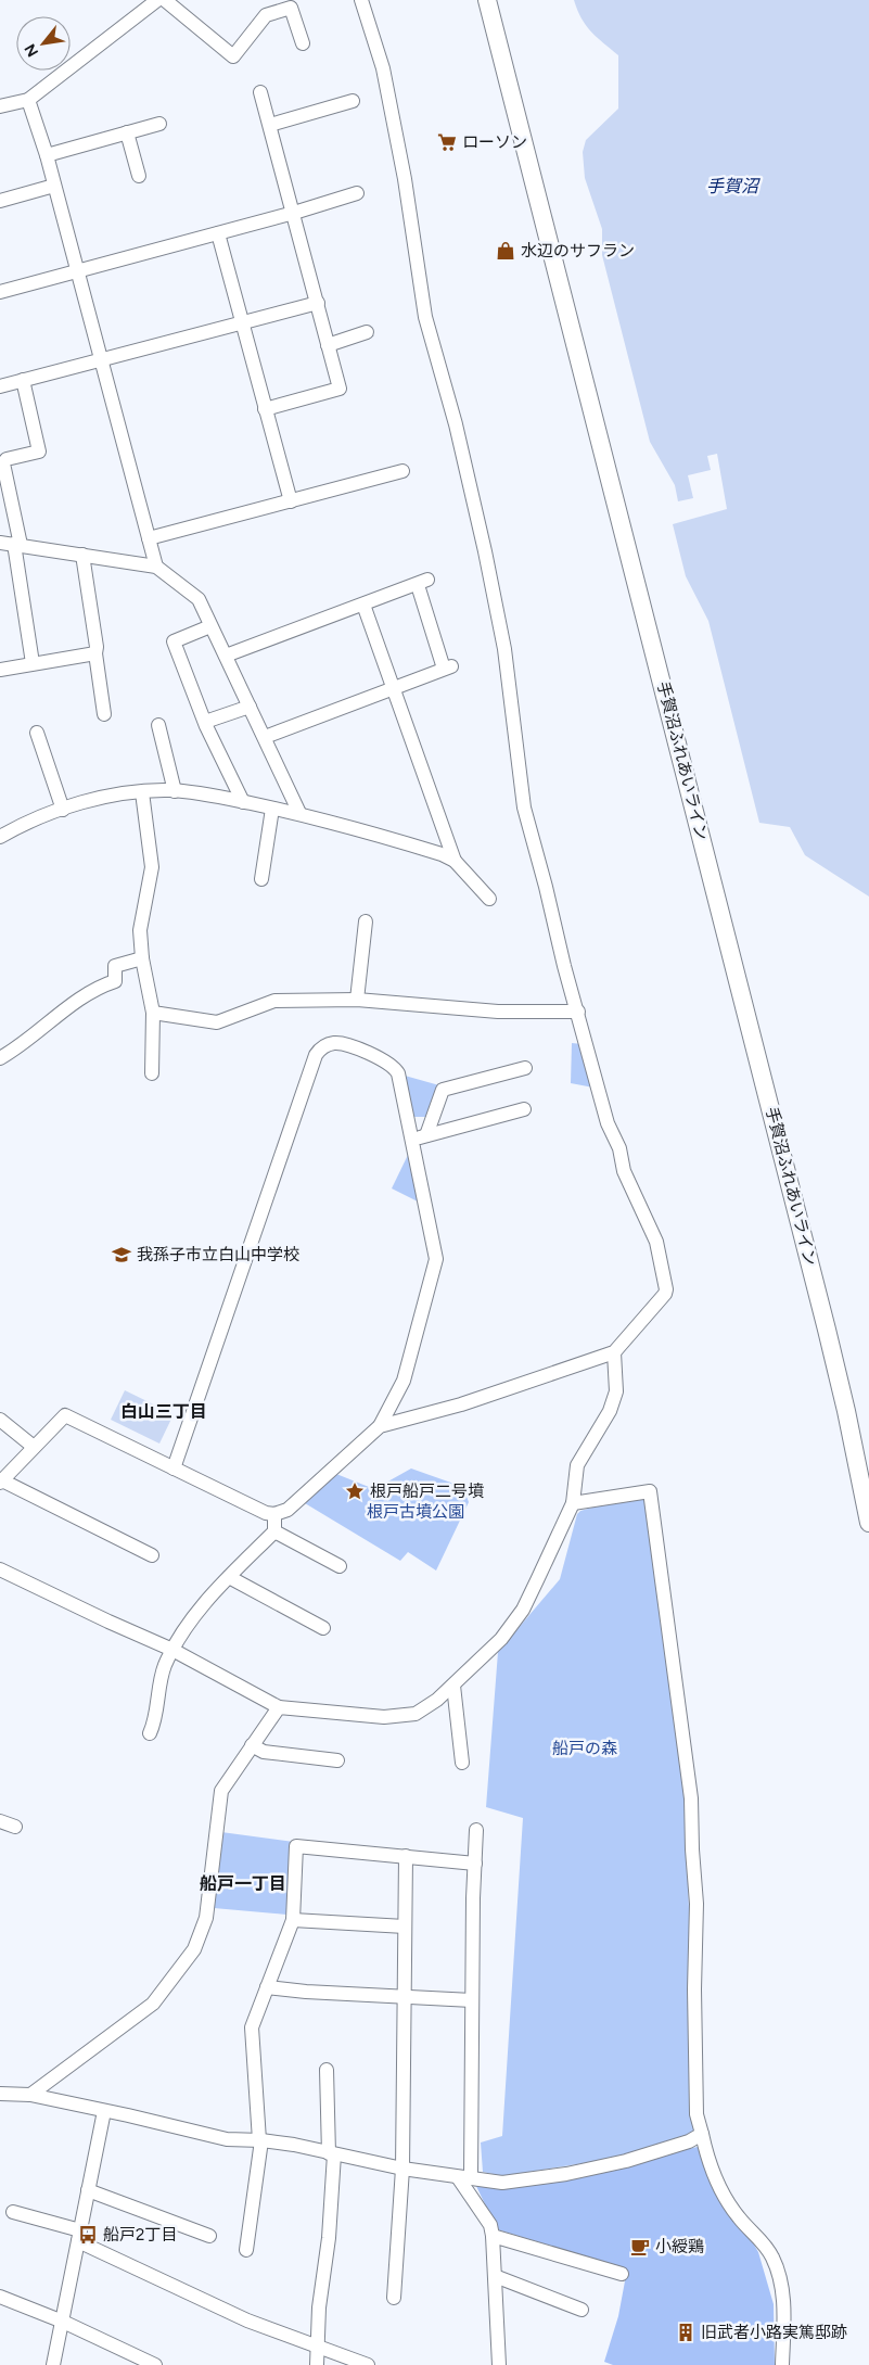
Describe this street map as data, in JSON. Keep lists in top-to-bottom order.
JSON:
{
  "streets": {
    "street": ["手賀沼ふれあいライン"]
  },
  "districts": ["白山三丁目", "船戸一丁目"],
  "water": ["手賀沼"],
  "parks": ["根戸古墳公園", "船戸の森"],
  "places": {
    "supermarket": ["ローソン"],
    "shop": ["水辺のサフラン"],
    "school or university": ["我孫子市立白山中学校"],
    "place": ["根戸船戸二号墳"],
    "bus stop": ["船戸2丁目"],
    "cafe": ["小綬鶏"],
    "building": ["旧武者小路実篤邸跡"]
  },
  "north": "bottom left"
}
